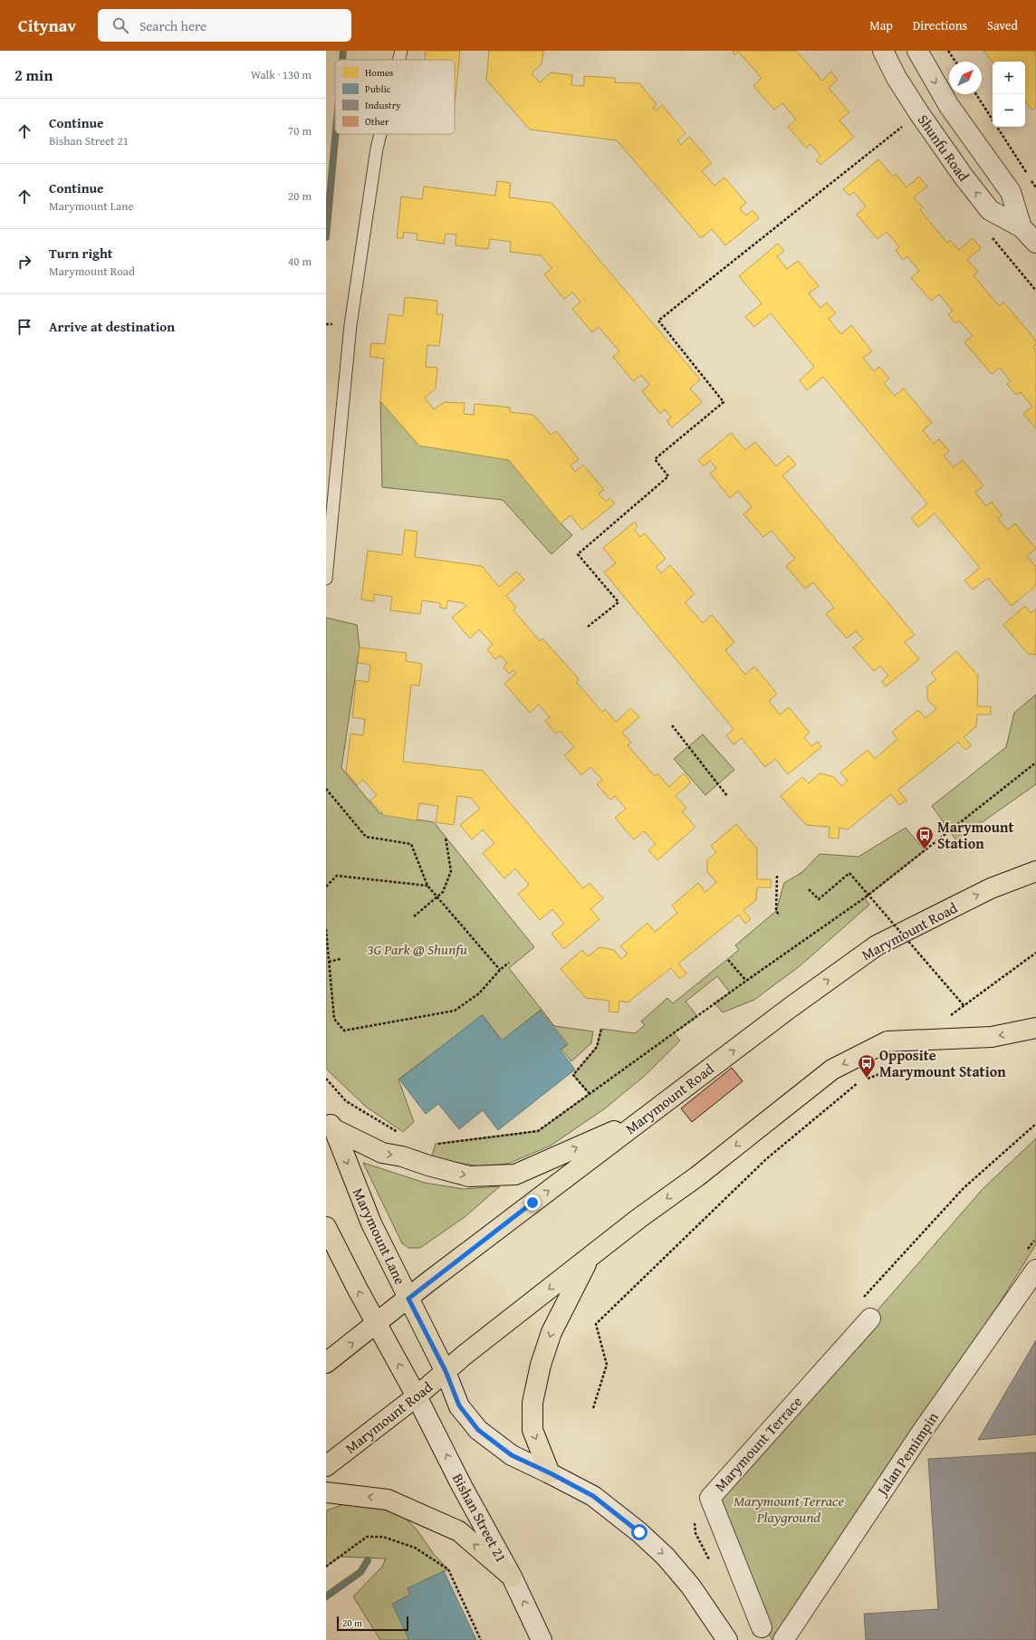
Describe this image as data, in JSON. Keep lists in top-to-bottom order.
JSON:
{
  "streets": {
    "main road": ["Marymount Road", "Marymount Lane"],
    "street": [
      "Shunfu Road",
      "Marymount Terrace",
      "Jalan Pemimpin",
      "Bishan Street 21"
    ]
  },
  "crossings": [
    ["Marymount Road", "Marymount Lane"],
    ["Marymount Road", "Bishan Street 21"]
  ],
  "parks": ["3G Park @ Shunfu", "Marymount Terrace Playground"],
  "places": {
    "bus stop": ["Marymount Station", "Opposite Marymount Station"]
  },
  "legend": [
    "Homes",
    "Public",
    "Industry",
    "Other"
  ],
  "scale_bar": "20 m",
  "north": "top right",
  "page": {
    "header": "Citynav",
    "search": "Search here",
    "nav": ["Map", "Directions", "Saved"],
    "heading": ["2 min", "Walk · 130 m"],
    "map_buttons": ["+", "−"],
    "list": [
      ["Continue", "Bishan Street 21", "70 m"],
      ["Continue", "Marymount Lane", "20 m"],
      ["Turn right", "Marymount Road", "40 m"],
      "Arrive at destination"
    ],
    "scale": "20 m"
  }
}
